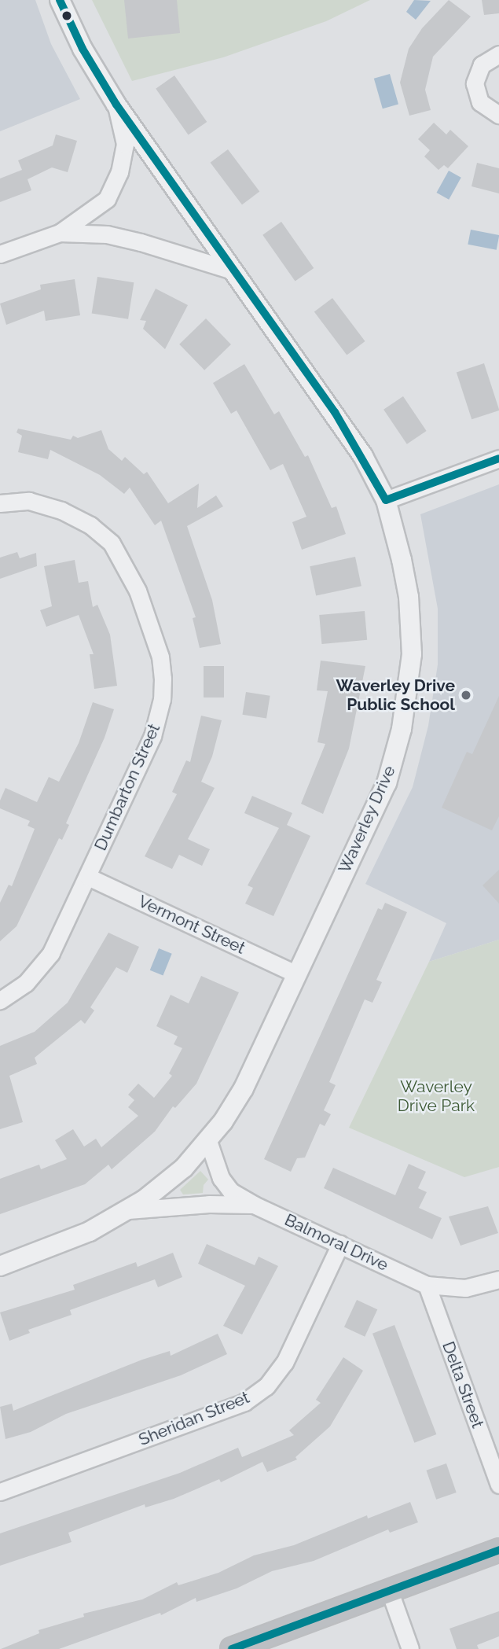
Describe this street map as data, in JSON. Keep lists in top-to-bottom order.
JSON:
{
  "streets": {
    "street": [
      "Dumbarton Street",
      "Waverley Drive",
      "Vermont Street",
      "Balmoral Drive",
      "Delta Street",
      "Sheridan Street"
    ]
  },
  "crossings": [
    ["Dumbarton Street", "Vermont Street"],
    ["Waverley Drive", "Vermont Street"],
    ["Waverley Drive", "Balmoral Drive"],
    ["Balmoral Drive", "Delta Street"],
    ["Balmoral Drive", "Sheridan Street"]
  ],
  "parks": ["Waverley Drive Park"],
  "places": ["Waverley Drive Public School"]
}
